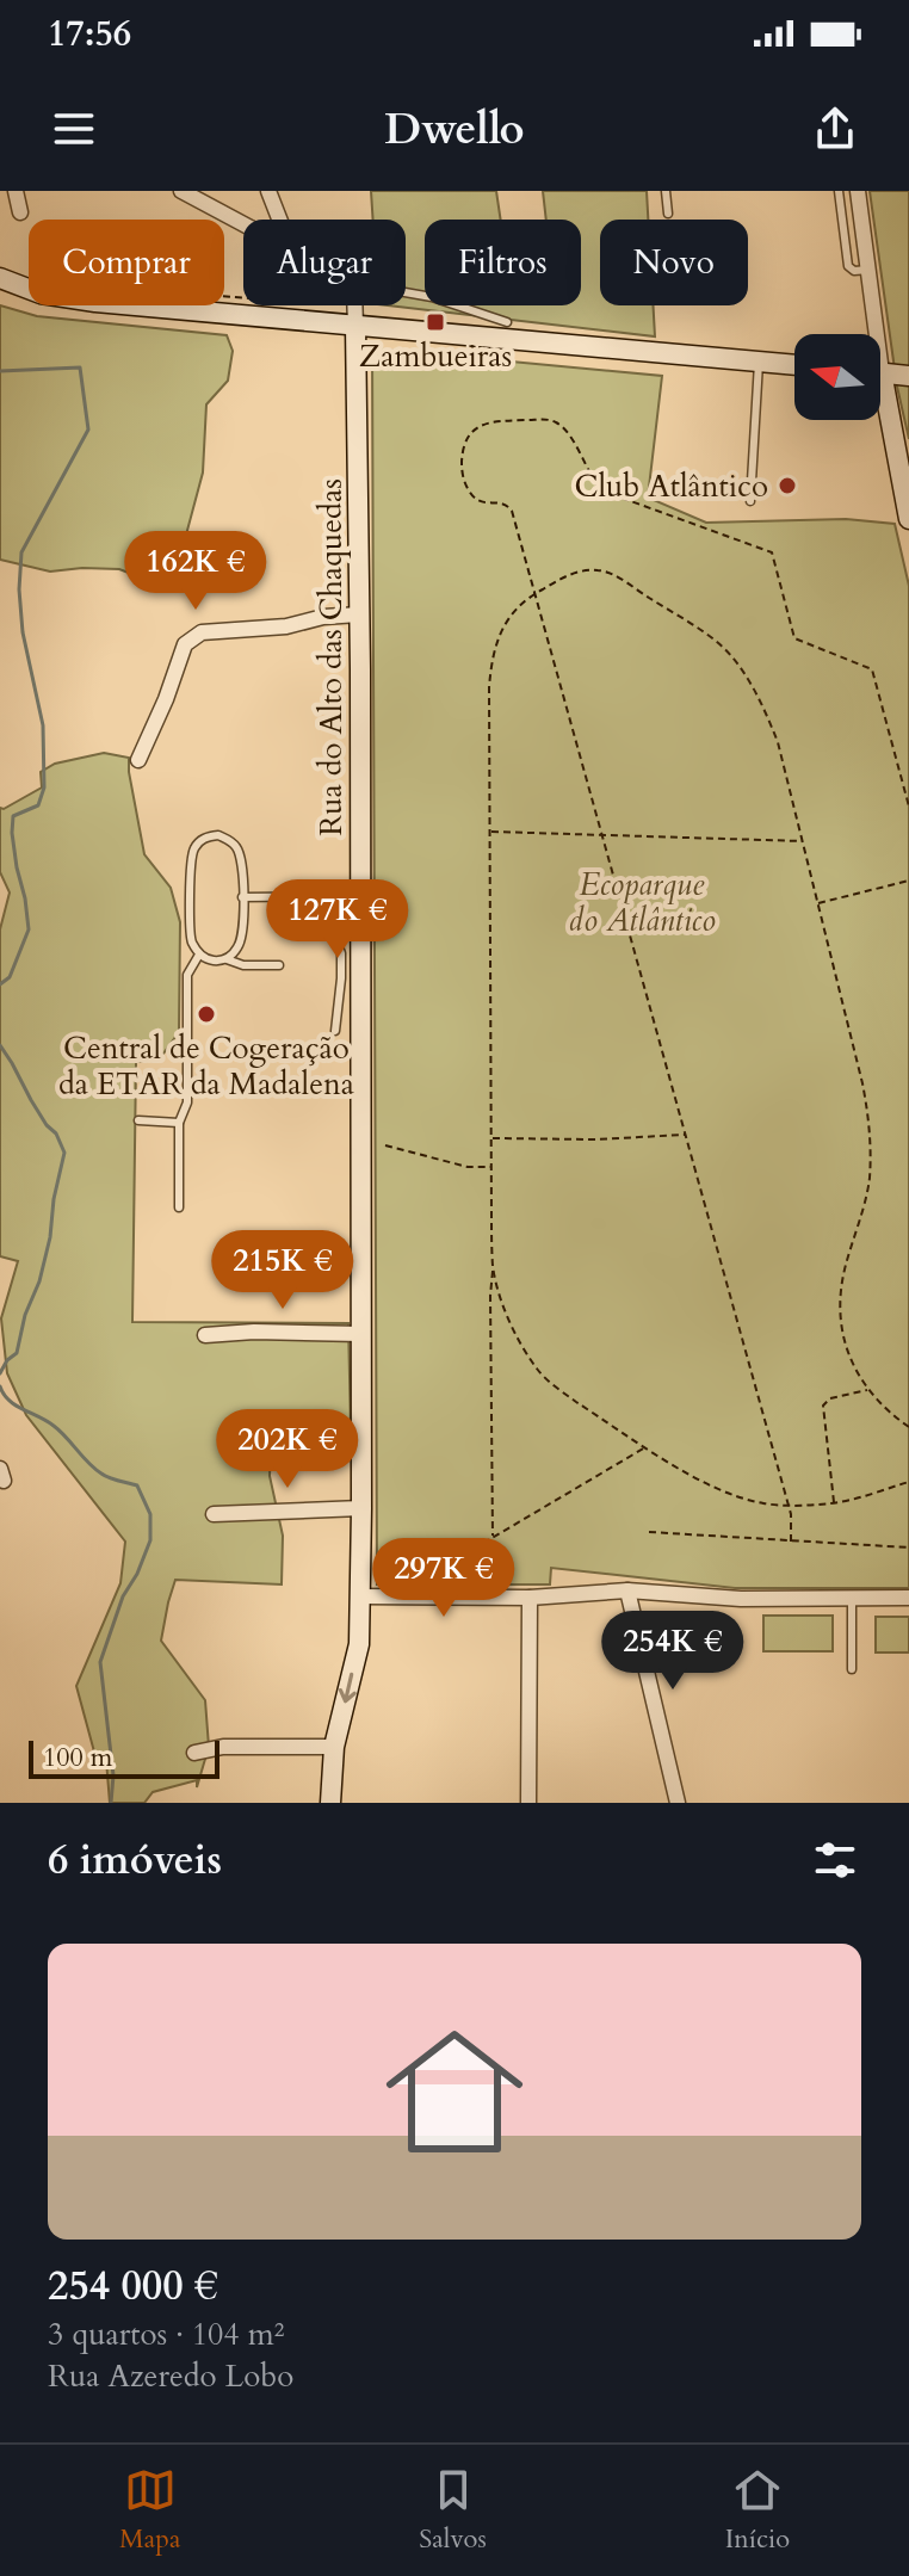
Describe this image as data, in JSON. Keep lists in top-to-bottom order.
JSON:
{
  "streets": {
    "street": ["Rua do Alto das Chaquedas"]
  },
  "parks": ["Ecoparque do Atlântico"],
  "places": {
    "transit": ["Zambueiras"],
    "other": ["Club Atlântico", "Central de Cogeração da ETAR da Madalena"]
  },
  "scale_bar": "100 m",
  "north": "left",
  "page": {
    "status": "17:56",
    "header": "Dwello",
    "chip": [
      "Comprar",
      "Alugar",
      "Filtros",
      "Novo"
    ],
    "price": [
      "162K €",
      "127K €",
      "215K €",
      "202K €",
      "297K €",
      "254K €"
    ],
    "scale": "100 m",
    "heading": "6 imóveis",
    "list": [
      {
        "name": "254 000 €",
        "note": "3 quartos · 104 m² · Rua Azeredo Lobo"
      }
    ],
    "tabs": ["Mapa", "Salvos", "Início"]
  }
}
